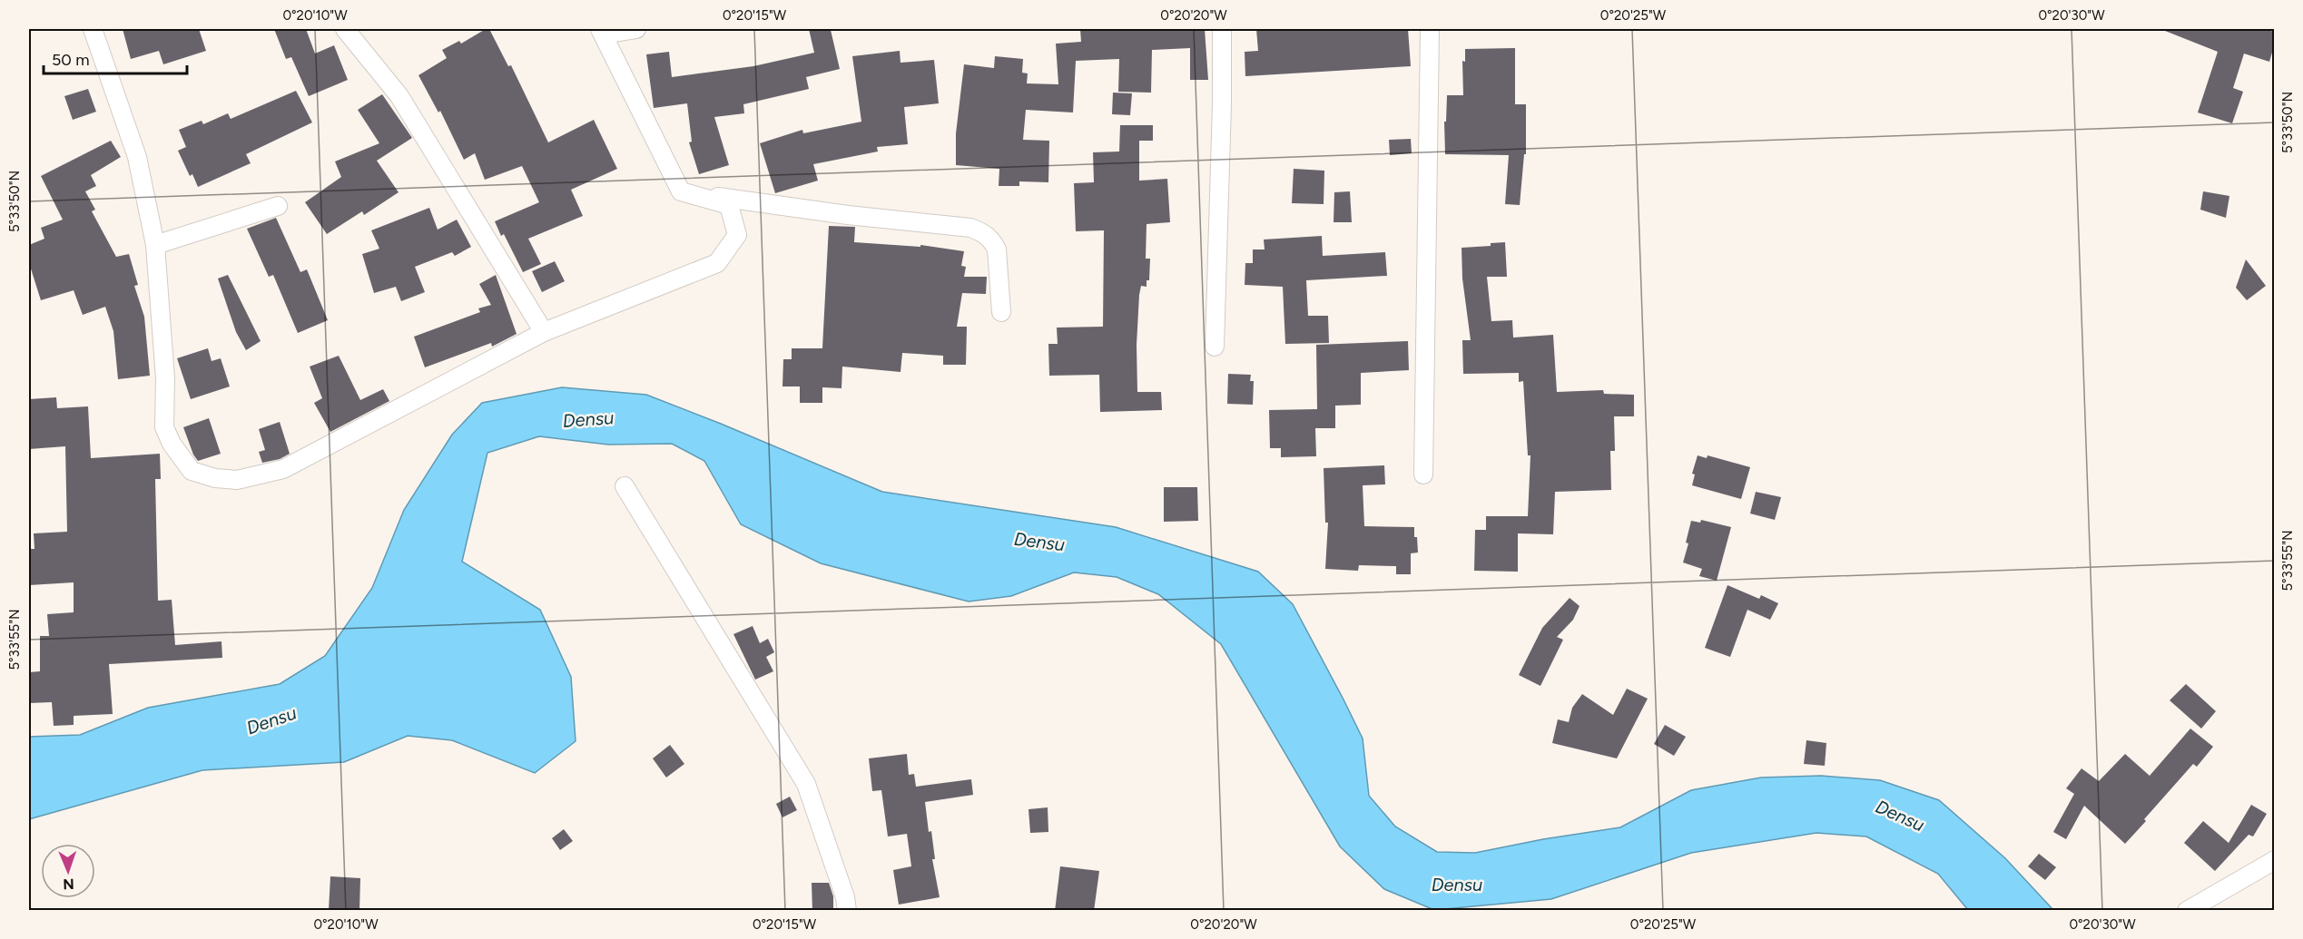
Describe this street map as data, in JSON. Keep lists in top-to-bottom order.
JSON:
{
  "water": ["Densu"],
  "scale_bar": "50 m",
  "north": "bottom",
  "coordinates": [
    "0°20'10\"W",
    "0°20'15\"W",
    "0°20'20\"W",
    "0°20'25\"W",
    "0°20'30\"W",
    "5°33'50\"N",
    "5°33'55\"N"
  ]
}
